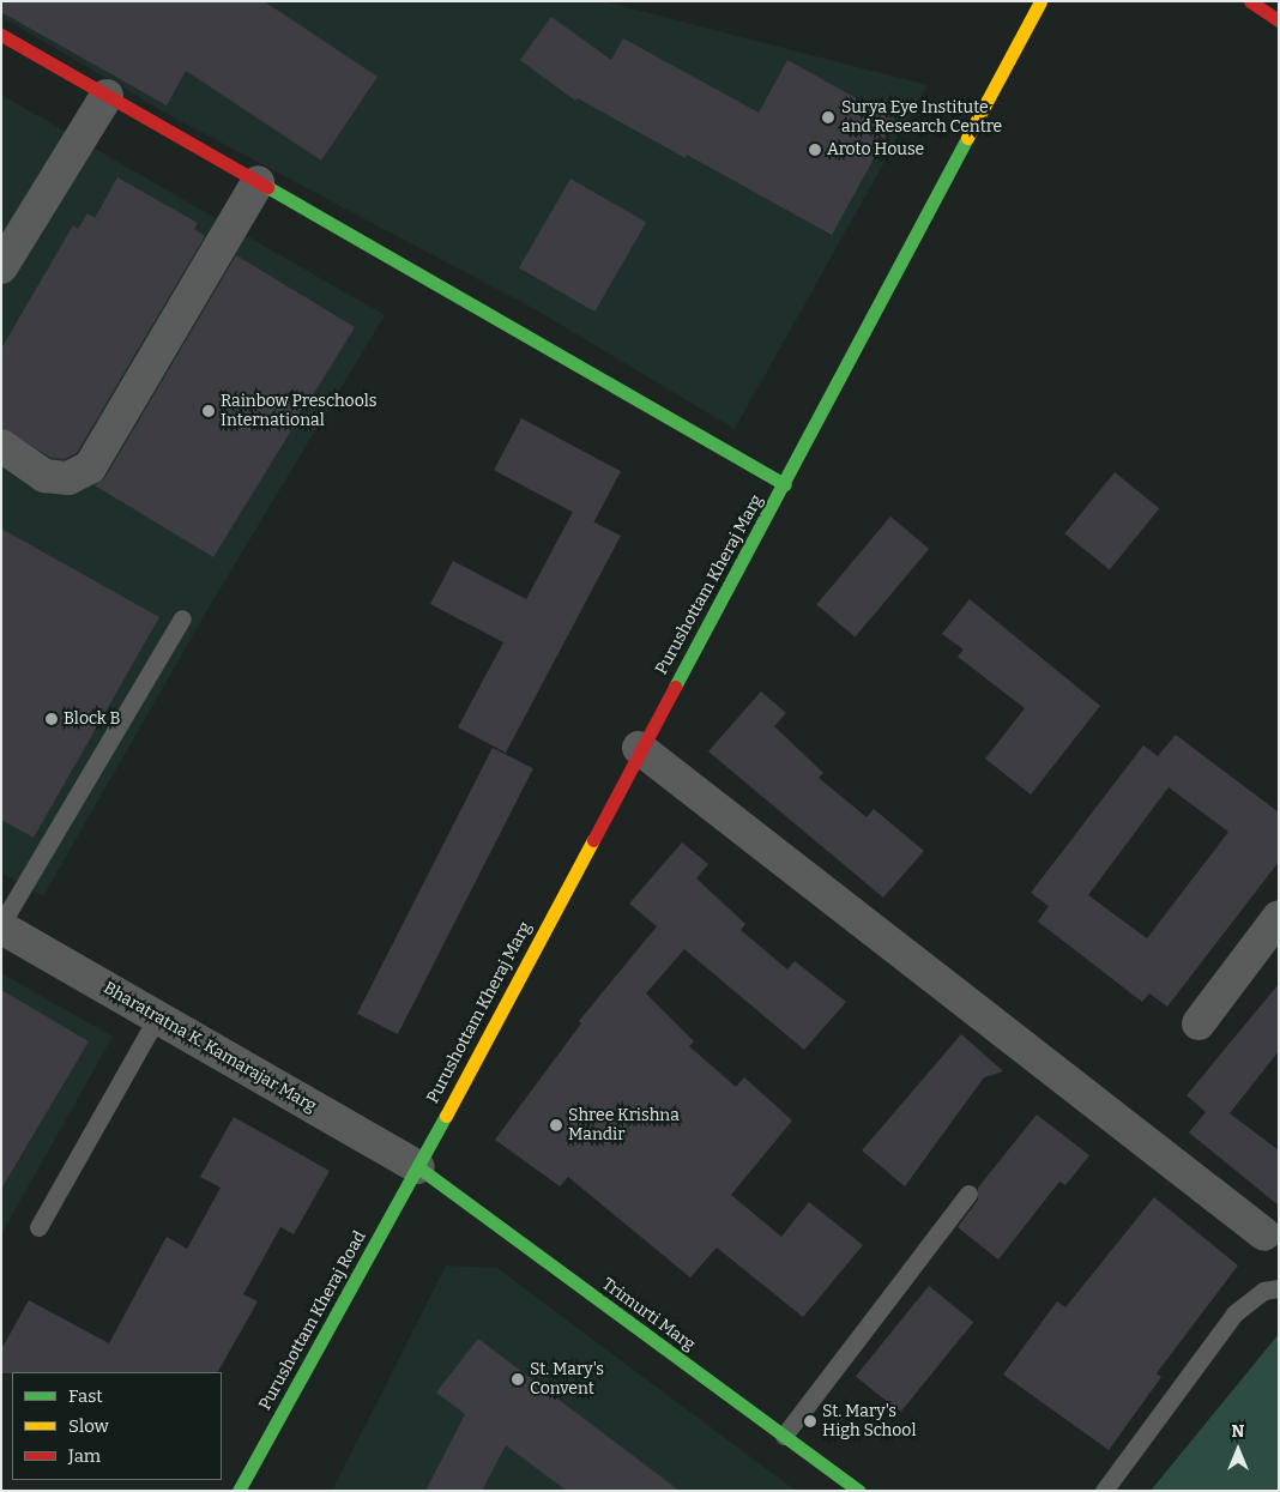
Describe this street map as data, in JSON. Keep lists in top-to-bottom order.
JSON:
{
  "streets": {
    "street": [
      "Purushottam Kheraj Marg",
      "Bharatratna K. Kamarajar Marg",
      "Trimurti Marg",
      "Purushottam Kheraj Road"
    ]
  },
  "crossings": [
    ["Purushottam Kheraj Marg", "Bharatratna K. Kamarajar Marg"],
    ["Purushottam Kheraj Marg", "Trimurti Marg"],
    ["Purushottam Kheraj Marg", "Purushottam Kheraj Road"],
    ["Bharatratna K. Kamarajar Marg", "Trimurti Marg"],
    ["Bharatratna K. Kamarajar Marg", "Purushottam Kheraj Road"],
    ["Trimurti Marg", "Purushottam Kheraj Road"]
  ],
  "places": [
    "Surya Eye Institute and Research Centre",
    "Aroto House",
    "Rainbow Preschools International",
    "Block B",
    "Shree Krishna Mandir",
    "St. Mary's Convent",
    "St. Mary's High School"
  ],
  "legend": ["Fast", "Slow", "Jam"],
  "north": "top"
}
